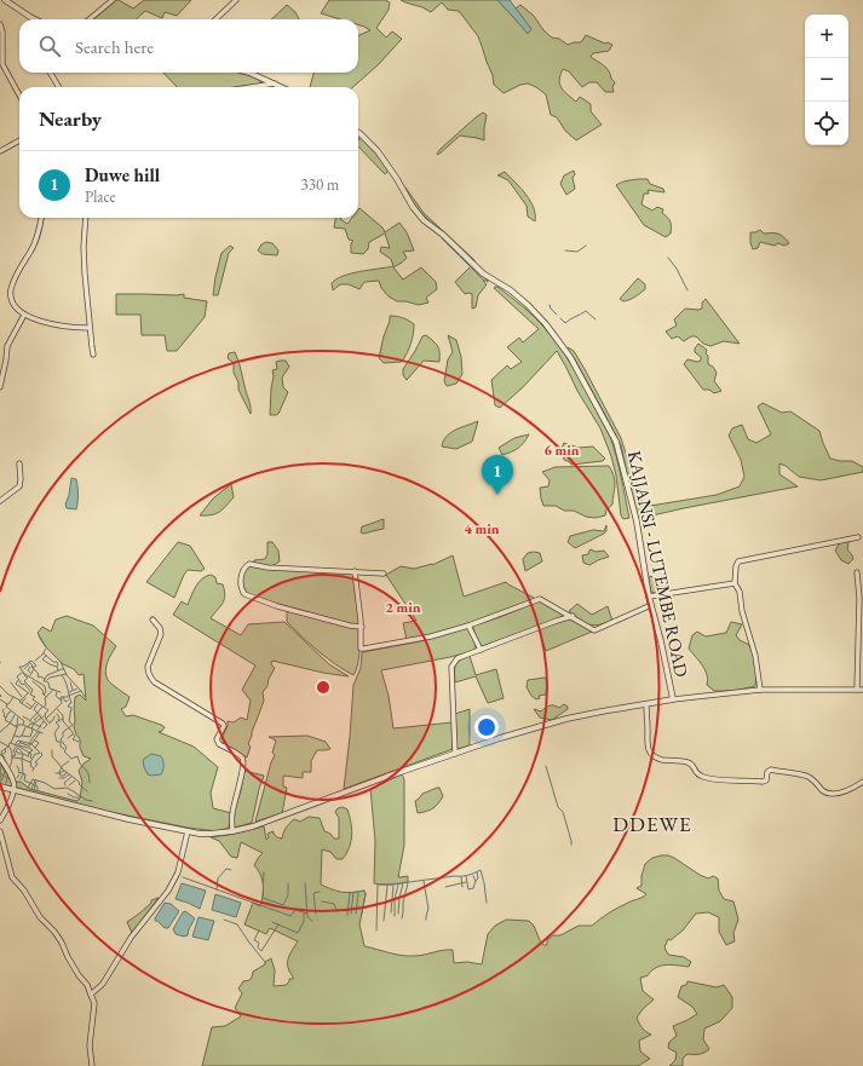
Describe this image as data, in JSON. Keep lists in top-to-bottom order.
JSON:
{
  "streets": {
    "street": ["KAJJANSI - LUTEMBE ROAD"]
  },
  "districts": ["DDEWE"],
  "page": {
    "map_buttons": ["+", "−"],
    "search": "Search here",
    "heading": "Nearby",
    "list": [
      {
        "mark": "1",
        "name": "Duwe hill",
        "note": "Place",
        "value": "330 m"
      }
    ],
    "pins": "1"
  },
  "rings": ["6 min", "4 min", "2 min"]
}
